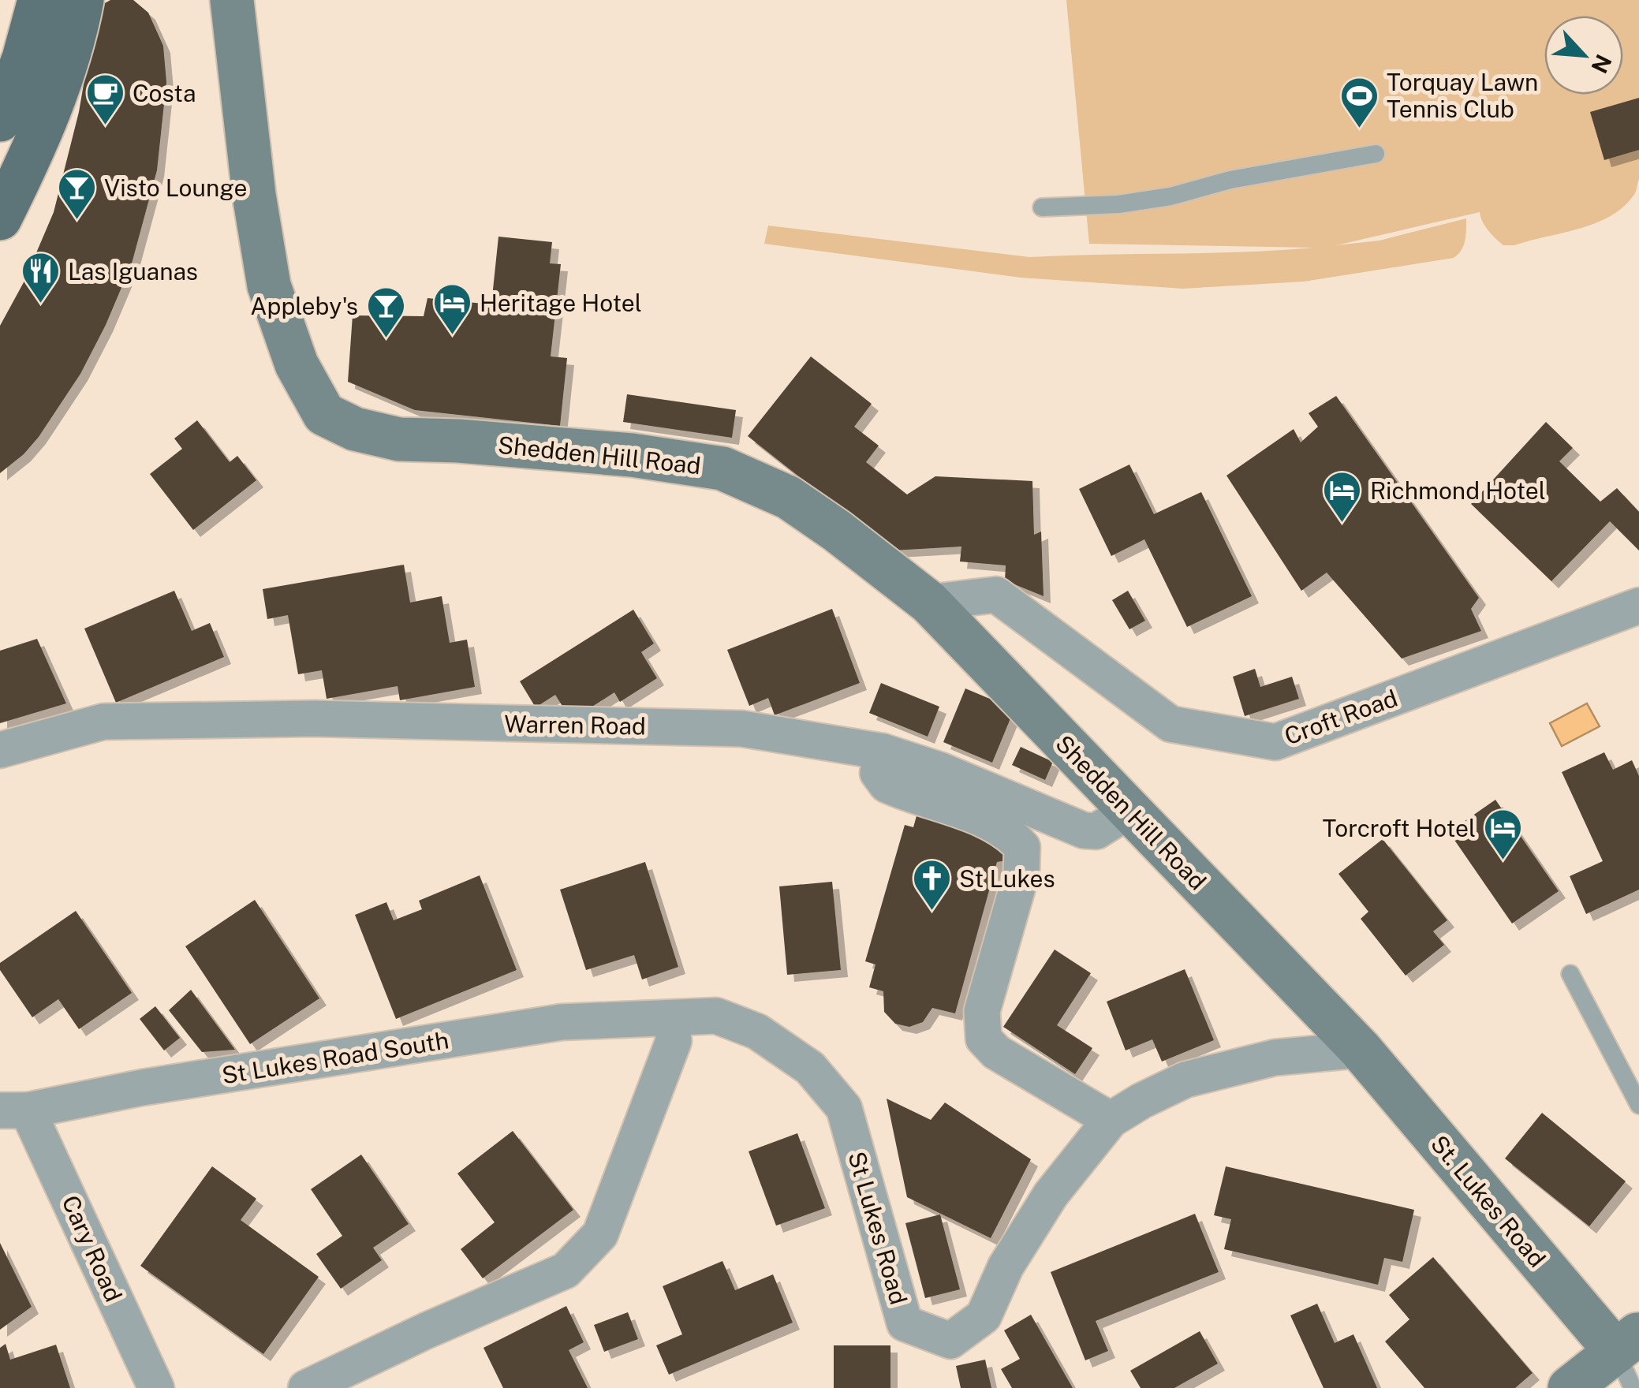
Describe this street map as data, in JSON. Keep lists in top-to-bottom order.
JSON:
{
  "streets": {
    "street": [
      "Shedden Hill Road",
      "Croft Road",
      "Warren Road",
      "St Lukes Road South",
      "St. Lukes Road",
      "St Lukes Road",
      "Cary Road"
    ]
  },
  "crossings": [
    ["Shedden Hill Road", "Croft Road"],
    ["Shedden Hill Road", "Warren Road"],
    ["Shedden Hill Road", "St. Lukes Road"],
    ["Shedden Hill Road", "St Lukes Road"],
    ["St Lukes Road South", "St Lukes Road"],
    ["St Lukes Road South", "Cary Road"],
    ["St. Lukes Road", "St Lukes Road"]
  ],
  "places": {
    "cafe": ["Costa"],
    "sports": ["Torquay Lawn Tennis Club"],
    "bar": ["Visto Lounge", "Appleby's"],
    "restaurant": ["Las Iguanas"],
    "hotel": ["Heritage Hotel", "Richmond Hotel", "Torcroft Hotel"],
    "church": ["St Lukes"]
  },
  "north": "bottom right"
}
